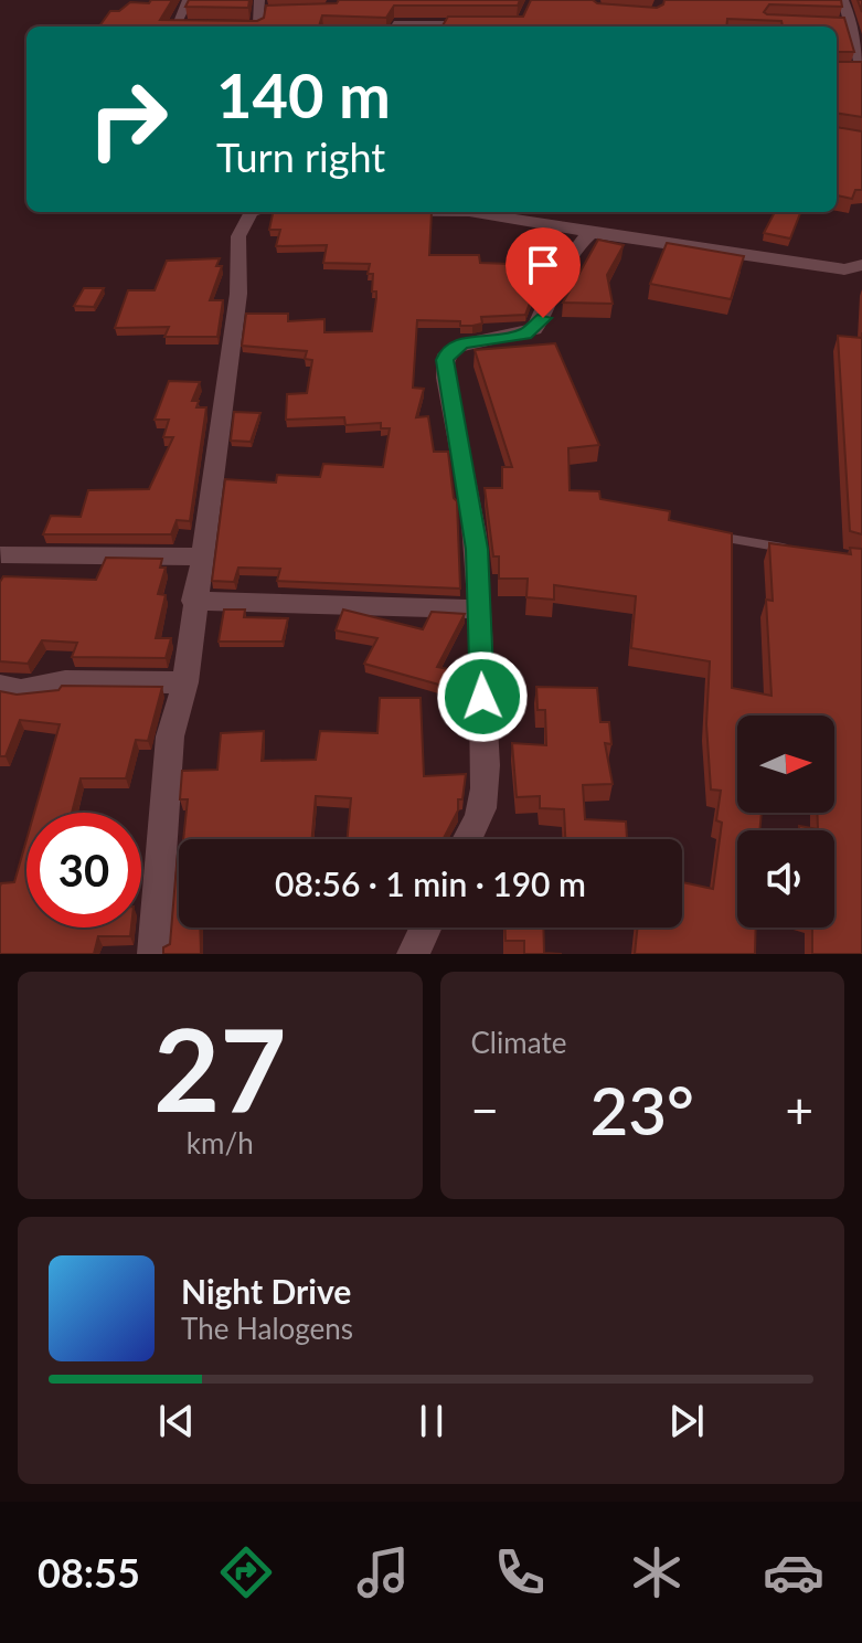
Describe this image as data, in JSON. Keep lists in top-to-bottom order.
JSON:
{
  "north": "right",
  "page": {
    "turn": ["140 m", "Turn right"],
    "limit": "30",
    "trip": "08:56 · 1 min · 190 m",
    "tile": [
      ["27", "km/h"],
      "Climate"
    ],
    "heat": ["−", "23°", "+"],
    "song": ["Night Drive", "The Halogens"],
    "tabs": "08:55"
  }
}
